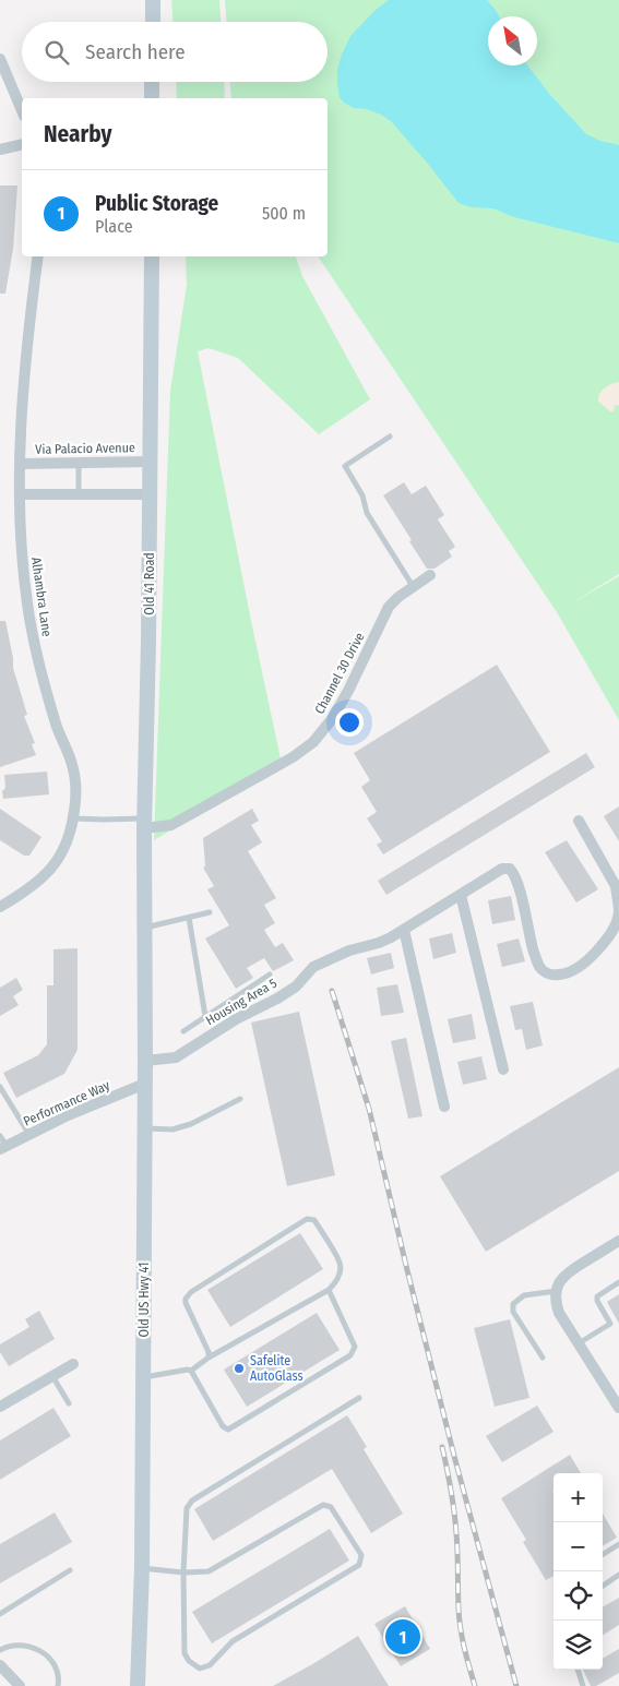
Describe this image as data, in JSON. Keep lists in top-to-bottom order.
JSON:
{
  "streets": {
    "street": [
      "Via Palacio Avenue",
      "Old 41 Road",
      "Alhambra Lane",
      "Channel 30 Drive",
      "Housing Area 5",
      "Performance Way",
      "Old US Hwy 41"
    ]
  },
  "crossings": [
    ["Via Palacio Avenue", "Old 41 Road"],
    ["Via Palacio Avenue", "Alhambra Lane"],
    ["Old 41 Road", "Channel 30 Drive"],
    ["Old 41 Road", "Old US Hwy 41"],
    ["Housing Area 5", "Old US Hwy 41"],
    ["Performance Way", "Old US Hwy 41"]
  ],
  "places": ["Safelite AutoGlass"],
  "north": "top left",
  "page": {
    "search": "Search here",
    "heading": "Nearby",
    "list": [
      {
        "mark": "1",
        "name": "Public Storage",
        "note": "Place",
        "value": "500 m"
      }
    ],
    "map_buttons": ["+", "−"],
    "pins": "1"
  }
}
